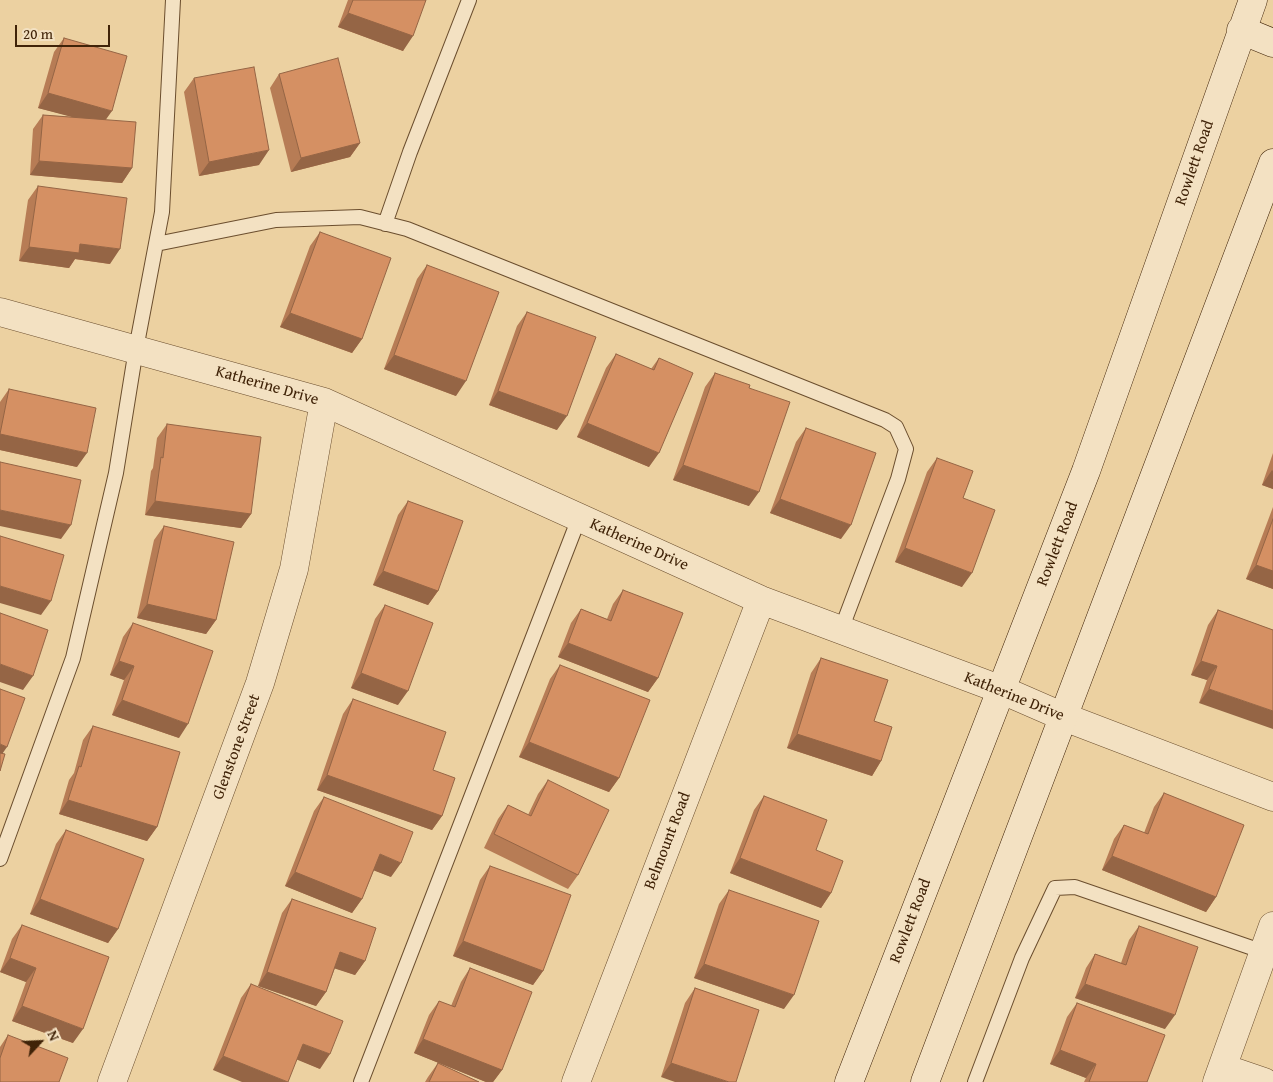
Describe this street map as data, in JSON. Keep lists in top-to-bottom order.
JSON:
{
  "streets": {
    "street": [
      "Rowlett Road",
      "Katherine Drive",
      "Glenstone Street",
      "Belmount Road"
    ]
  },
  "crossings": [
    ["Rowlett Road", "Katherine Drive"],
    ["Katherine Drive", "Glenstone Street"],
    ["Katherine Drive", "Belmount Road"]
  ],
  "scale_bar": "20 m",
  "north": "top right"
}
